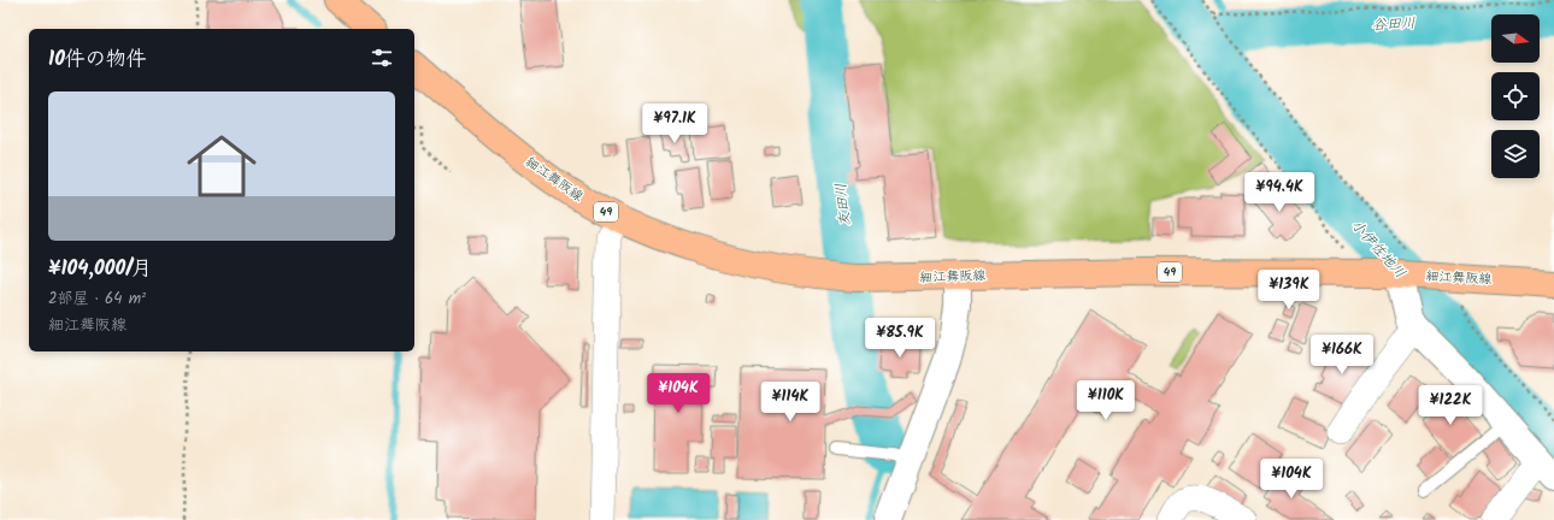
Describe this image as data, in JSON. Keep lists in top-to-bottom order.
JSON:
{
  "streets": {
    "main road": ["細江舞阪線", "49"]
  },
  "water": ["谷田川", "友田川", "小伊佐地川"],
  "north": "right",
  "page": {
    "heading": "10件の物件",
    "list": [
      {
        "name": "¥104,000/月",
        "note": "2部屋 · 64 m² · 細江舞阪線"
      }
    ],
    "price": [
      "¥97.1K",
      "¥94.4K",
      "¥139K",
      "¥85.9K",
      "¥166K",
      "¥104K",
      "¥110K",
      "¥114K",
      "¥122K",
      "¥104K"
    ]
  }
}
